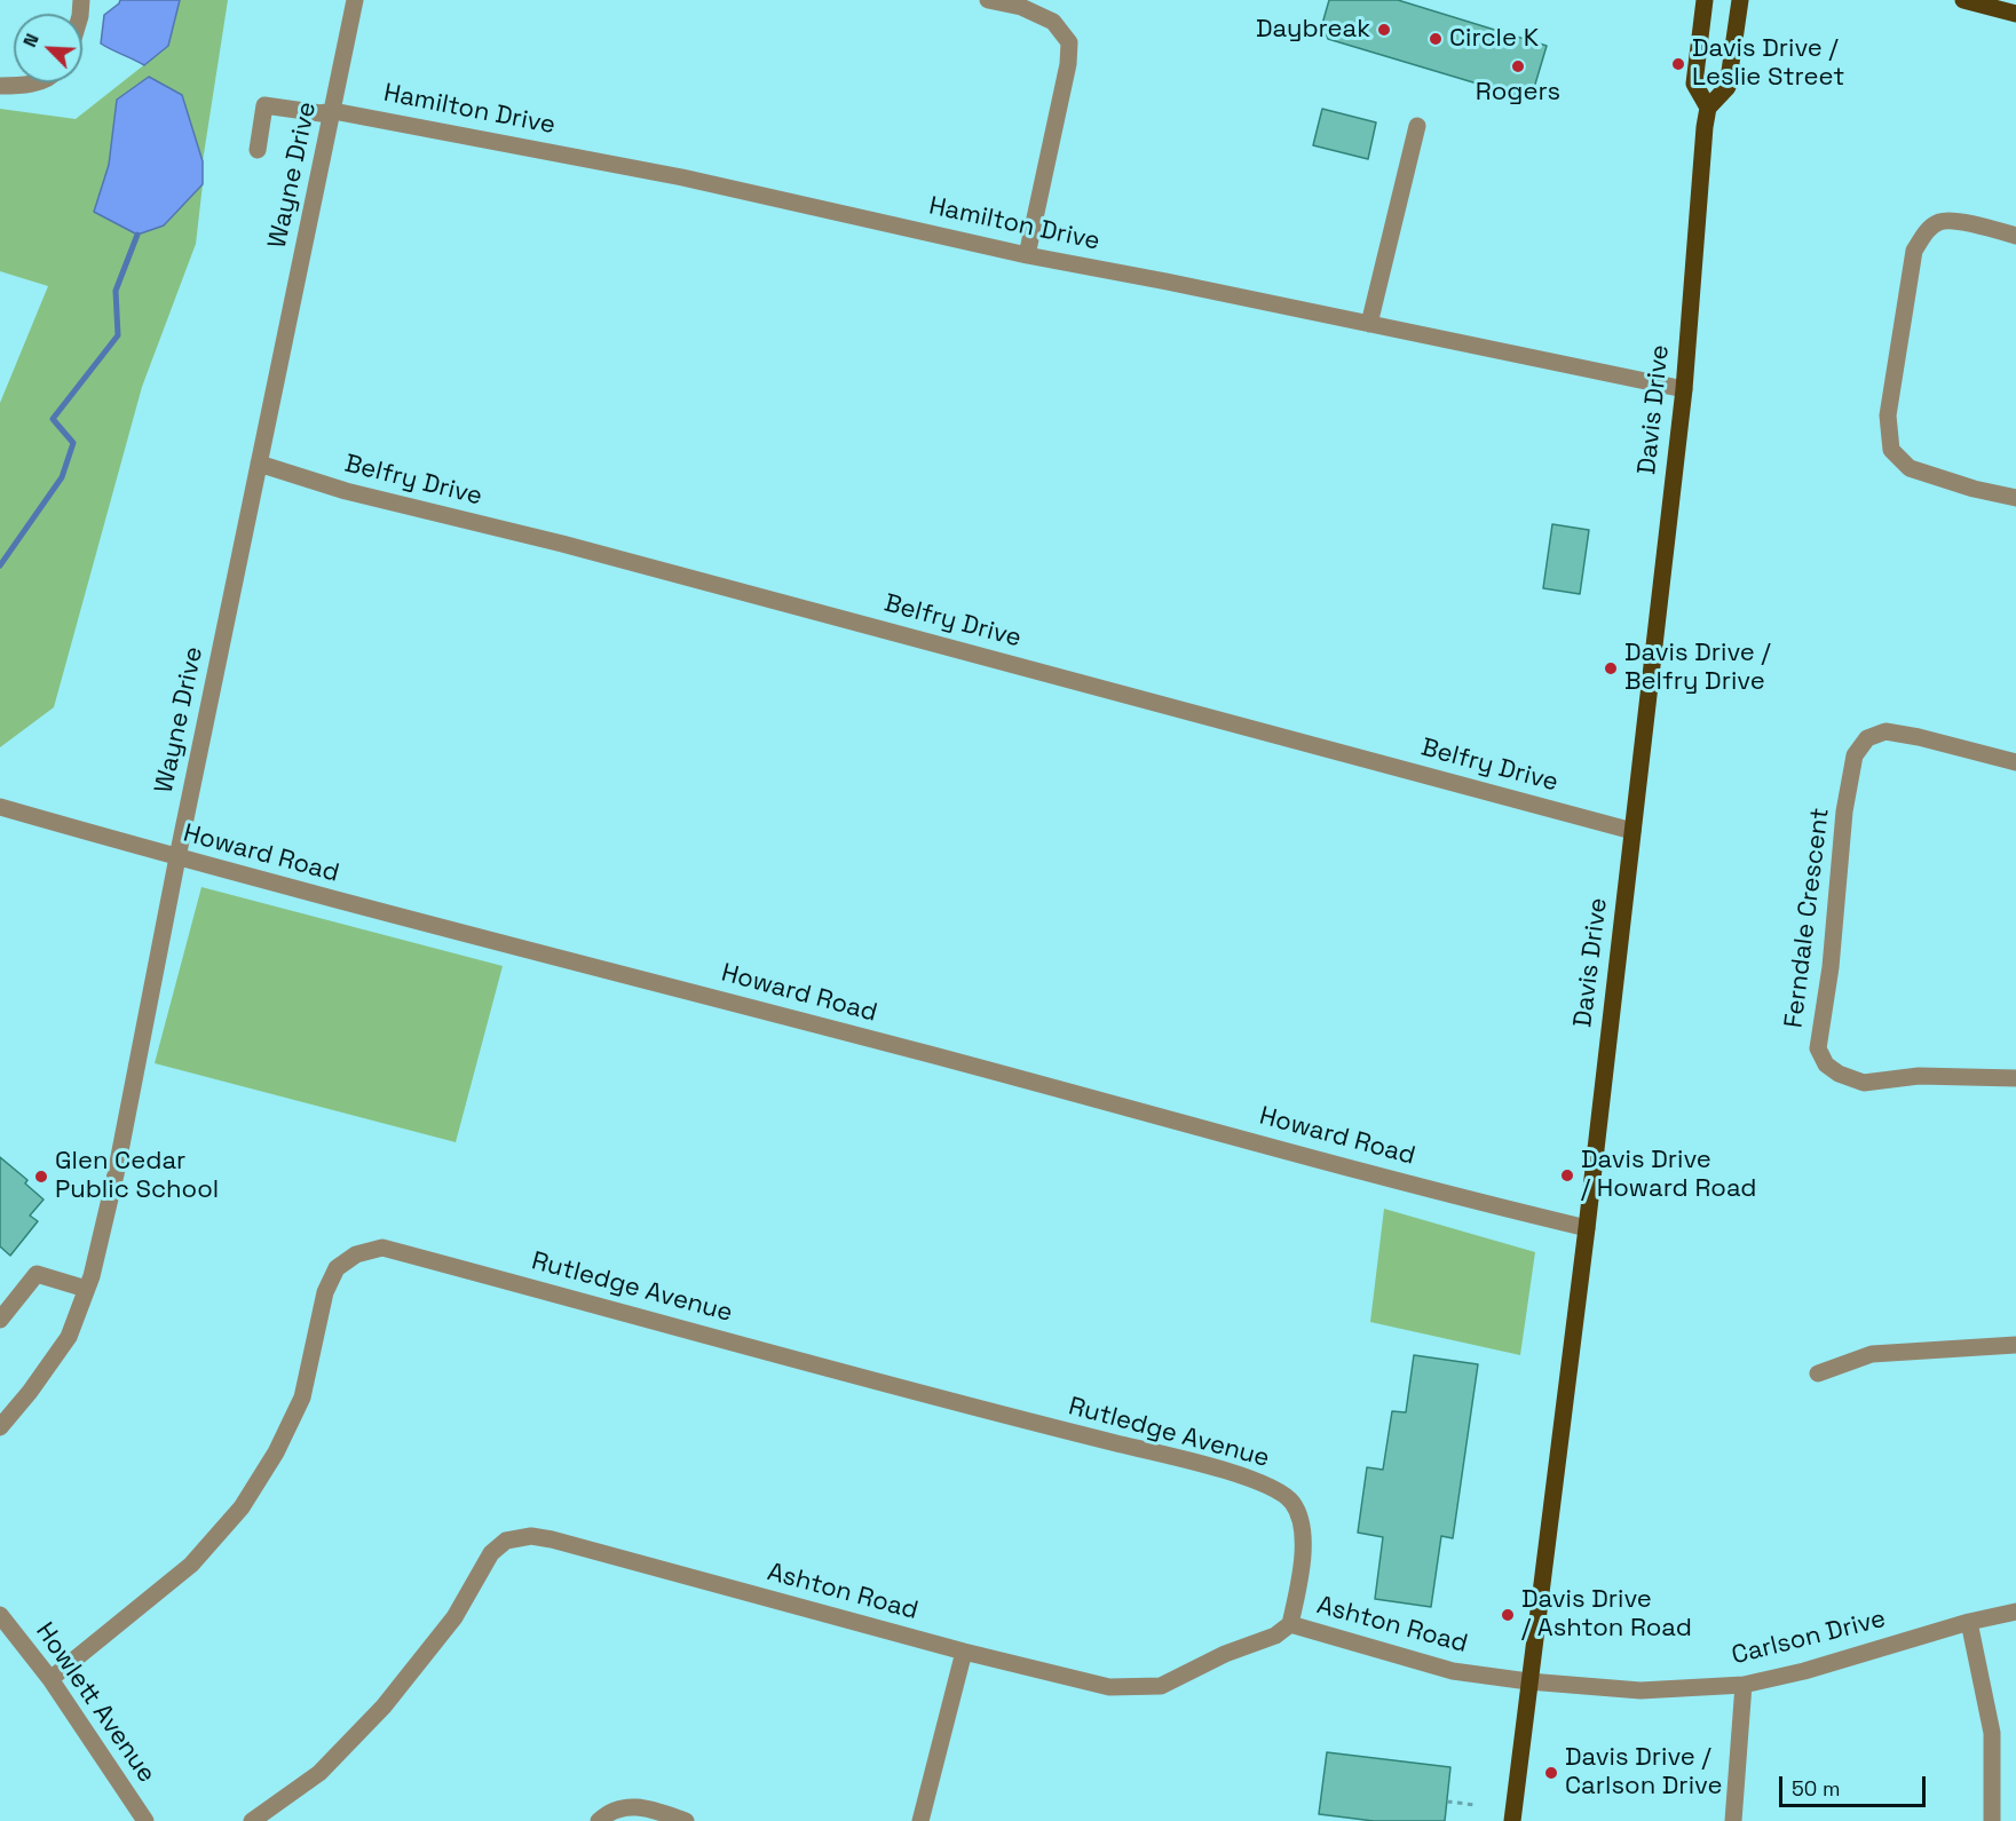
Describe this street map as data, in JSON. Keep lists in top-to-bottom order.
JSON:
{
  "streets": {
    "main road": ["Davis Drive"],
    "street": [
      "Hamilton Drive",
      "Wayne Drive",
      "Belfry Drive",
      "Howard Road",
      "Ferndale Crescent",
      "Rutledge Avenue",
      "Ashton Road",
      "Carlson Drive",
      "Howlett Avenue"
    ]
  },
  "crossings": [
    ["Hamilton Drive", "Wayne Drive"],
    ["Hamilton Drive", "Davis Drive"],
    ["Wayne Drive", "Belfry Drive"],
    ["Wayne Drive", "Howard Road"],
    ["Davis Drive", "Belfry Drive"],
    ["Davis Drive", "Howard Road"],
    ["Davis Drive", "Ashton Road"],
    ["Davis Drive", "Carlson Drive"],
    ["Rutledge Avenue", "Ashton Road"],
    ["Rutledge Avenue", "Howlett Avenue"],
    ["Ashton Road", "Carlson Drive"]
  ],
  "places": [
    "Daybreak",
    "Circle K",
    "Davis Drive / Leslie Street",
    "Rogers",
    "Davis Drive / Belfry Drive",
    "Davis Drive / Howard Road",
    "Glen Cedar Public School",
    "Davis Drive / Ashton Road",
    "Davis Drive / Carlson Drive"
  ],
  "scale_bar": "50 m",
  "north": "top left"
}
